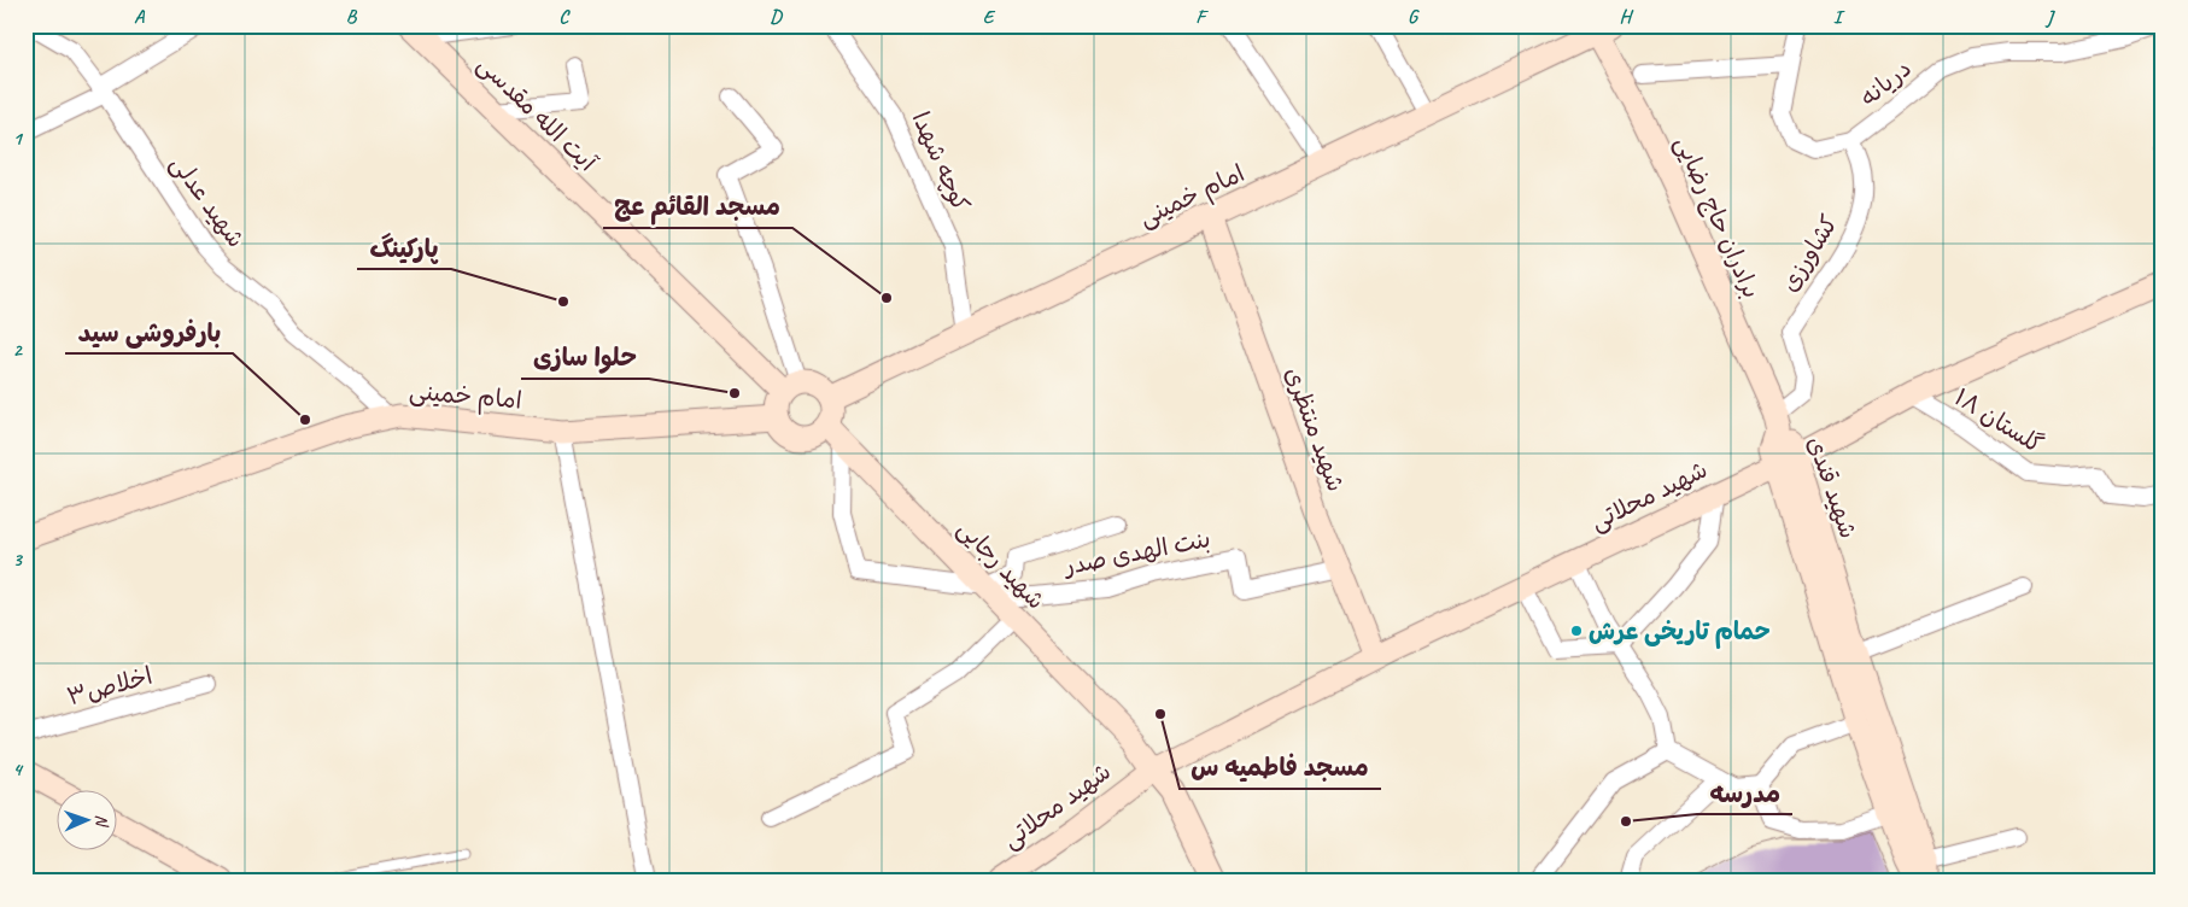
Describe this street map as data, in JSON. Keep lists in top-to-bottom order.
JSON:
{
  "streets": {
    "main road": [
      "آیت الله مقدسی",
      "امام خمینی",
      "برادران حاج رضایی",
      "شهید منتظری",
      "شهید قندی",
      "شهید محلاتی",
      "شهید رجایی"
    ],
    "street": [
      "دریانه",
      "کوچه شهدا",
      "شهید عدلی",
      "کشاورزی",
      "گلستان ۱۸",
      "بنت الهدی صدر",
      "اخلاص۳"
    ]
  },
  "crossings": [
    ["دریانه", "کشاورزی"],
    ["آیت الله مقدسی", "امام خمینی"],
    ["آیت الله مقدسی", "شهید رجایی"],
    ["کوچه شهدا", "امام خمینی"],
    ["امام خمینی", "شهید عدلی"],
    ["امام خمینی", "برادران حاج رضایی"],
    ["امام خمینی", "شهید منتظری"],
    ["امام خمینی", "شهید رجایی"],
    ["برادران حاج رضایی", "کشاورزی"],
    ["برادران حاج رضایی", "شهید قندی"],
    ["کشاورزی", "شهید قندی"],
    ["گلستان ۱۸", "شهید محلاتی"],
    ["شهید منتظری", "شهید محلاتی"],
    ["شهید منتظری", "بنت الهدی صدر"],
    ["شهید قندی", "شهید محلاتی"],
    ["شهید محلاتی", "شهید رجایی"],
    ["بنت الهدی صدر", "شهید رجایی"]
  ],
  "places": [
    "مسجد القائم عج",
    "پارکینگ",
    "حلوا سازی",
    "بارفروشی سید",
    "حمام تاریخی عرش",
    "مسجد فاطمیه س",
    "مدرسه"
  ],
  "north": "right",
  "grid": {
    "columns": [
      "A",
      "B",
      "C",
      "D",
      "E",
      "F",
      "G",
      "H",
      "I",
      "J"
    ],
    "rows": [
      "1",
      "2",
      "3",
      "4"
    ]
  }
}
